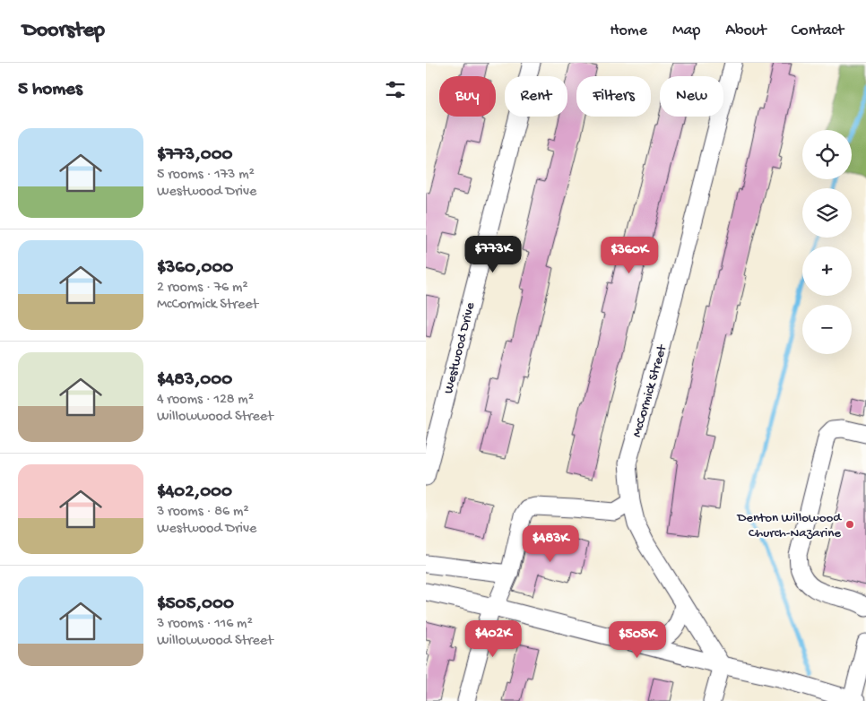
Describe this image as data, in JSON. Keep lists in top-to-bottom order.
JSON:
{
  "streets": {
    "street": ["Westwood Drive", "McCormick Street"]
  },
  "places": ["Denton Willowood Church-Nazarine"],
  "page": {
    "header": "Doorstep",
    "nav": [
      "Home",
      "Map",
      "About",
      "Contact"
    ],
    "heading": "5 homes",
    "chip": [
      "Buy",
      "Rent",
      "Filters",
      "New"
    ],
    "list": [
      {
        "name": "$773,000",
        "note": "5 rooms · 173 m² · Westwood Drive"
      },
      {
        "name": "$360,000",
        "note": "2 rooms · 76 m² · McCormick Street"
      },
      {
        "name": "$483,000",
        "note": "4 rooms · 128 m² · Willowwood Street"
      },
      {
        "name": "$402,000",
        "note": "3 rooms · 86 m² · Westwood Drive"
      },
      {
        "name": "$505,000",
        "note": "3 rooms · 116 m² · Willowwood Street"
      }
    ],
    "map_buttons": ["+", "−"],
    "price": [
      "$773K",
      "$360K",
      "$483K",
      "$402K",
      "$505K"
    ]
  }
}
